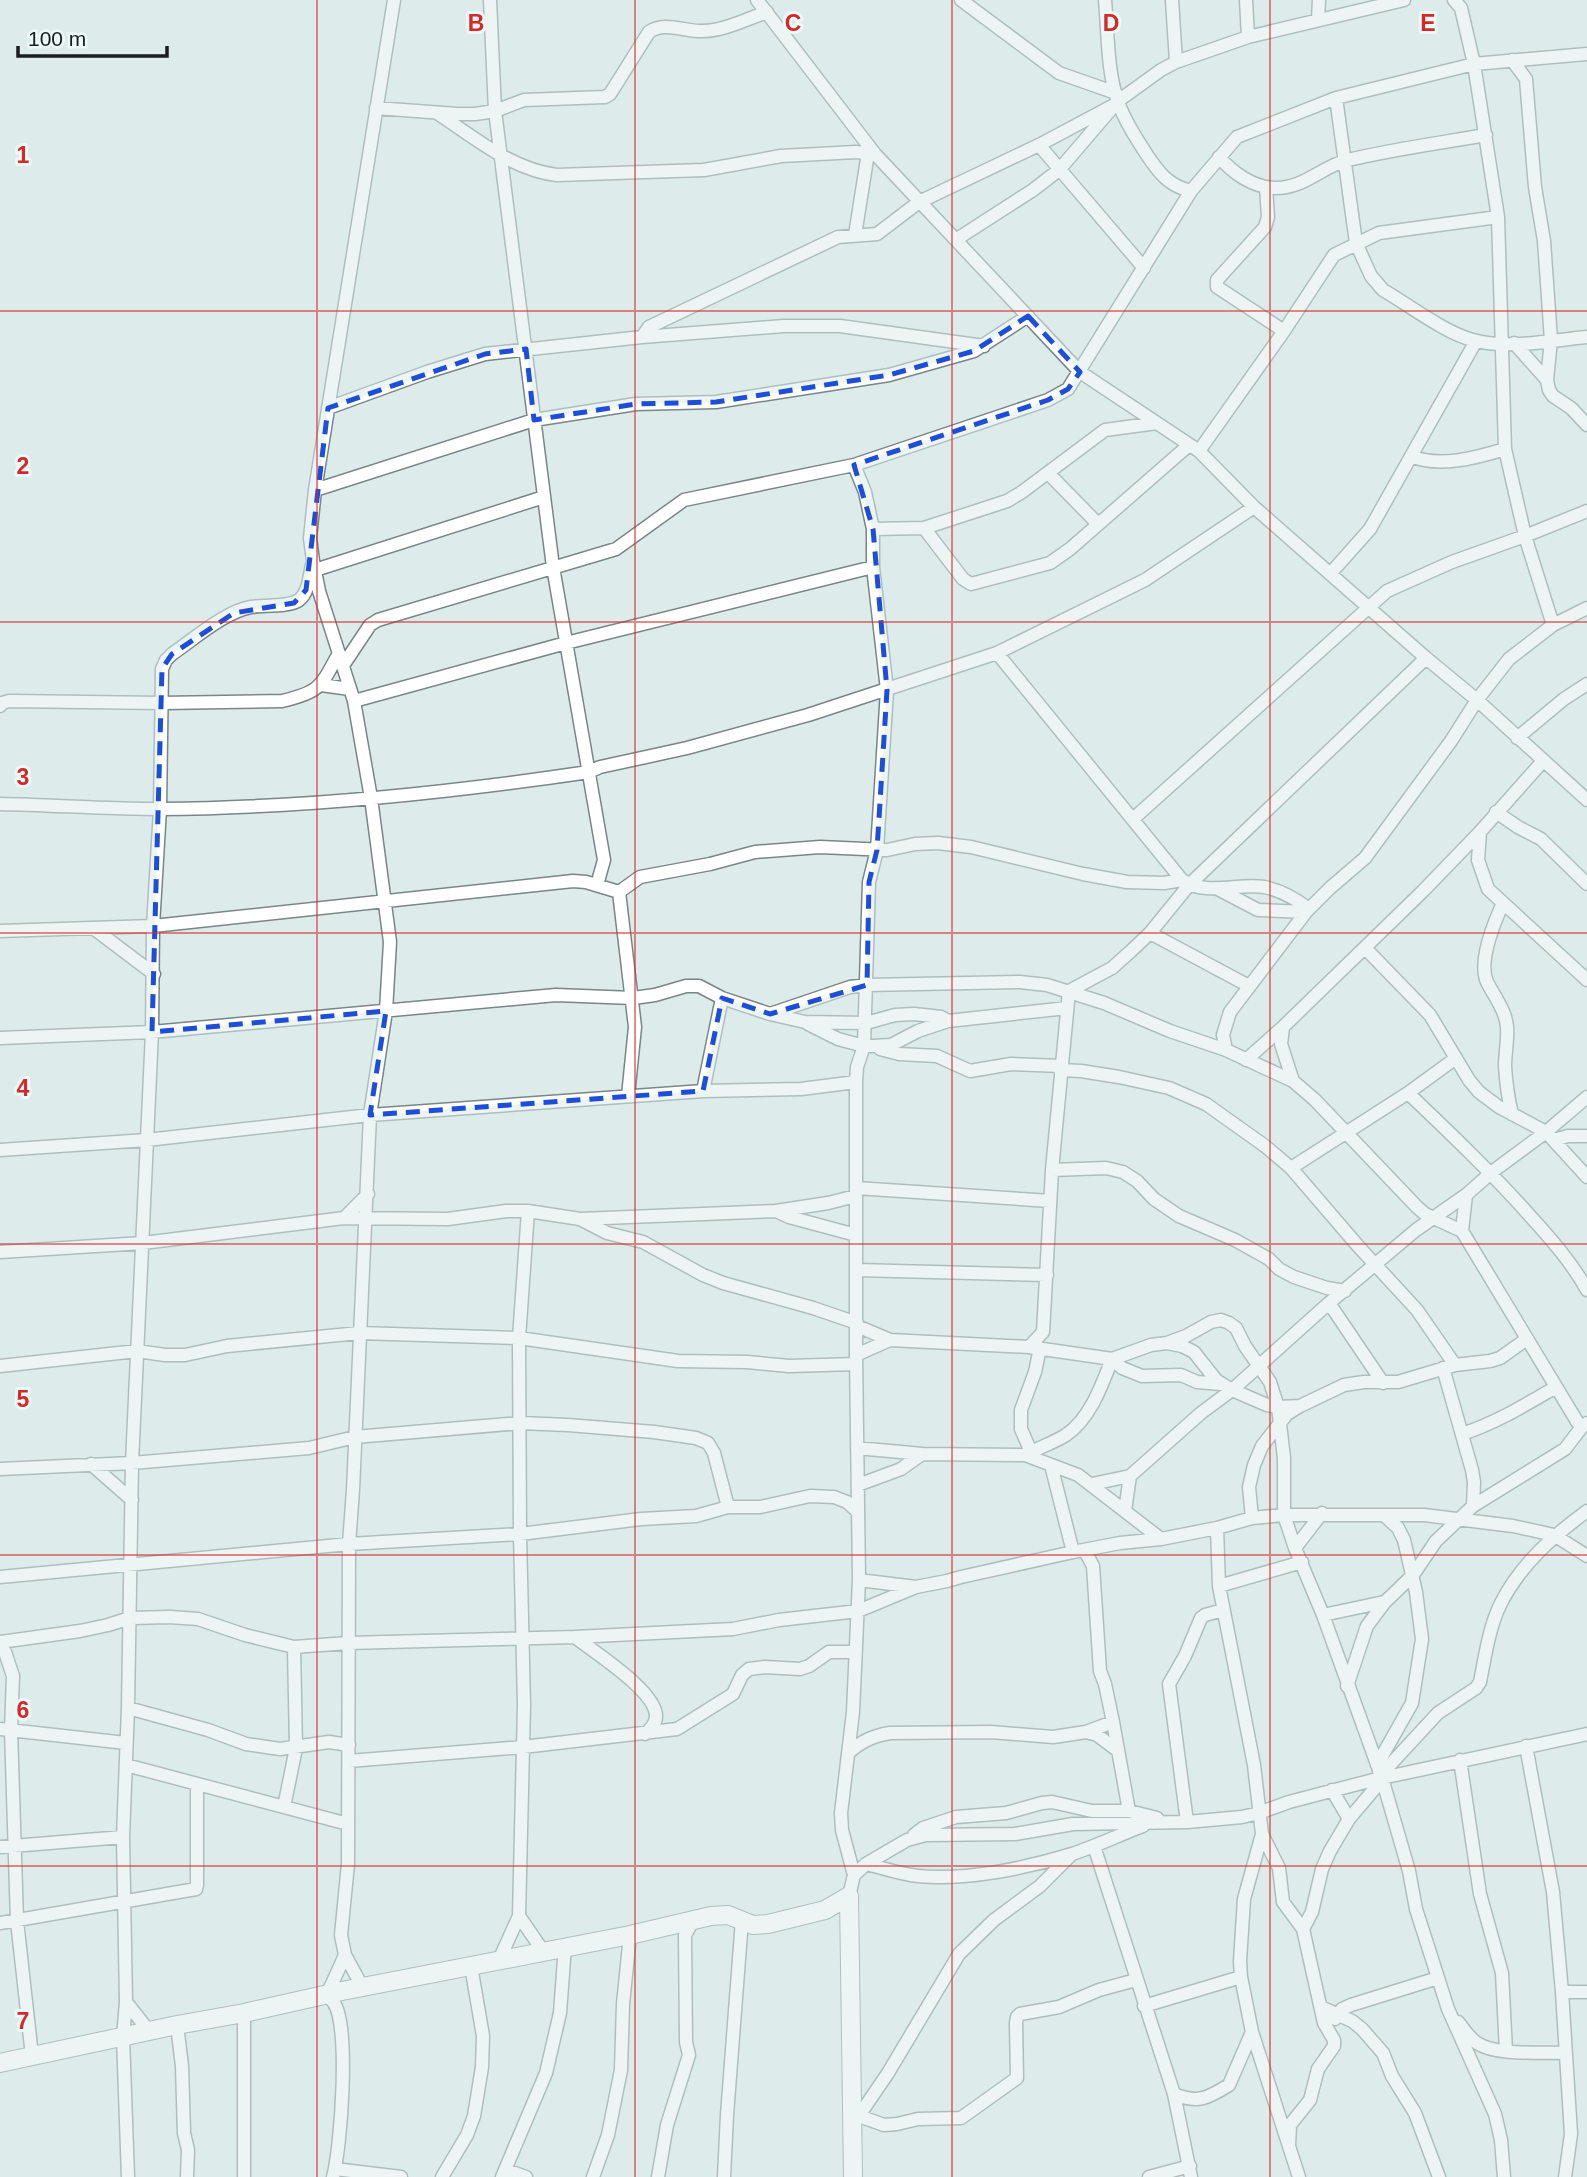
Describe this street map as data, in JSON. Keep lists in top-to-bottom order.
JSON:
{
  "scale_bar": "100 m",
  "grid": {
    "columns": [
      "B",
      "C",
      "D",
      "E"
    ],
    "rows": [
      "1",
      "2",
      "3",
      "4",
      "5",
      "6",
      "7"
    ]
  }
}
